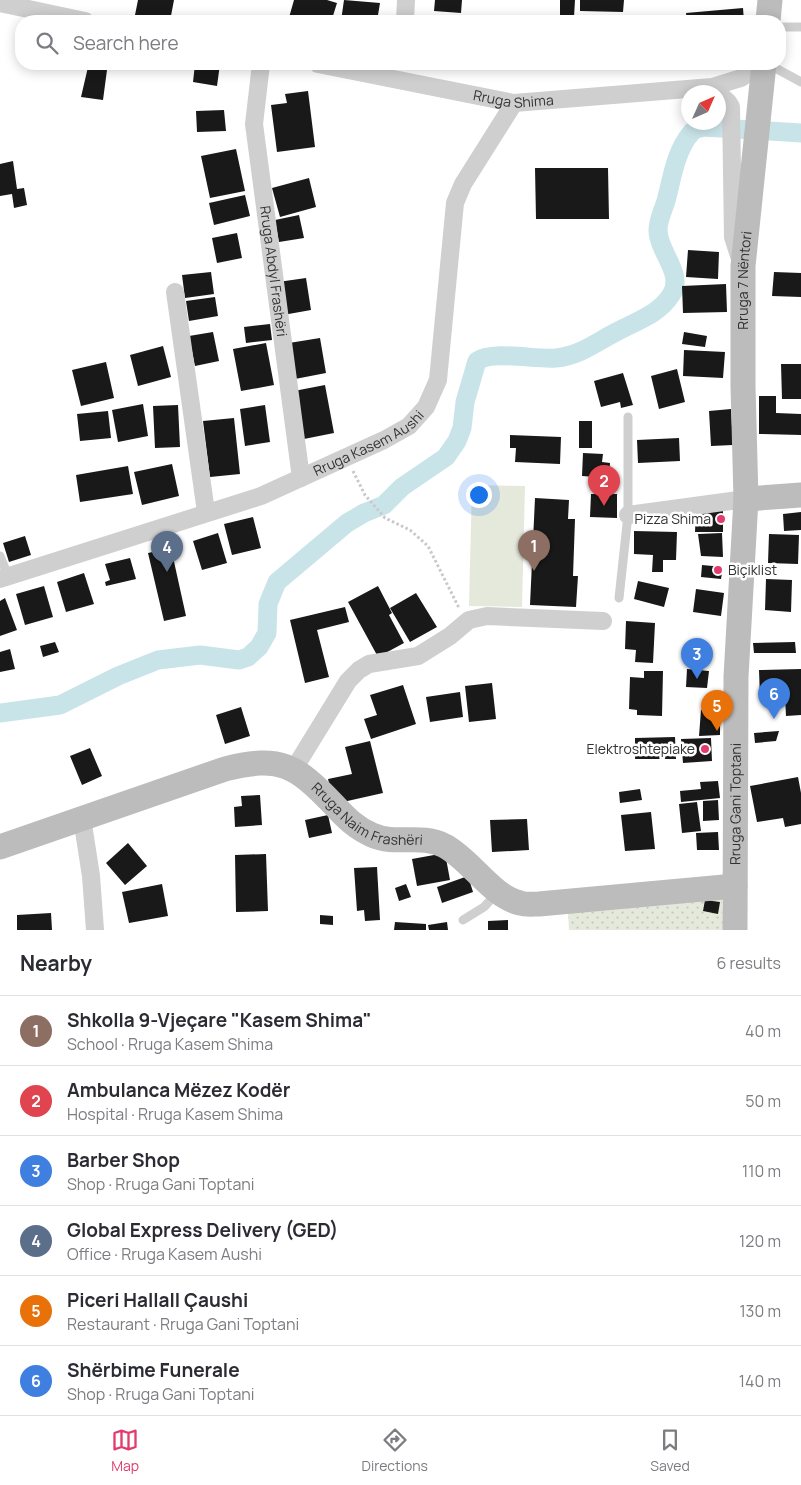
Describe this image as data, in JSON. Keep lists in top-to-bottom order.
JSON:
{
  "streets": {
    "main road": ["Rruga 7 Nëntori", "Rruga Gani Toptani", "Rruga Naim Frashëri"],
    "street": ["Rruga Shima", "Rruga Abdyl Frashëri", "Rruga Kasem Aushi"]
  },
  "crossings": [
    ["Rruga Shima", "Rruga Kasem Aushi"],
    ["Rruga Abdyl Frashëri", "Rruga Kasem Aushi"],
    ["Rruga 7 Nëntori", "Rruga Gani Toptani"],
    ["Rruga Gani Toptani", "Rruga Naim Frashëri"]
  ],
  "places": ["Pizza Shima", "Biçiklist", "Elektroshtepiake"],
  "north": "top right",
  "page": {
    "search": "Search here",
    "pins": [
      "2",
      "1",
      "4",
      "3",
      "6",
      "5"
    ],
    "heading": ["Nearby", "6 results"],
    "list": [
      {
        "mark": "1",
        "name": "Shkolla 9-Vjeçare \"Kasem Shima\"",
        "note": "School · Rruga Kasem Shima",
        "value": "40 m"
      },
      {
        "mark": "2",
        "name": "Ambulanca Mëzez Kodër",
        "note": "Hospital · Rruga Kasem Shima",
        "value": "50 m"
      },
      {
        "mark": "3",
        "name": "Barber Shop",
        "note": "Shop · Rruga Gani Toptani",
        "value": "110 m"
      },
      {
        "mark": "4",
        "name": "Global Express Delivery (GED)",
        "note": "Office · Rruga Kasem Aushi",
        "value": "120 m"
      },
      {
        "mark": "5",
        "name": "Piceri Hallall Çaushi",
        "note": "Restaurant · Rruga Gani Toptani",
        "value": "130 m"
      },
      {
        "mark": "6",
        "name": "Shërbime Funerale",
        "note": "Shop · Rruga Gani Toptani",
        "value": "140 m"
      }
    ],
    "nav": ["Map", "Directions", "Saved"]
  }
}
